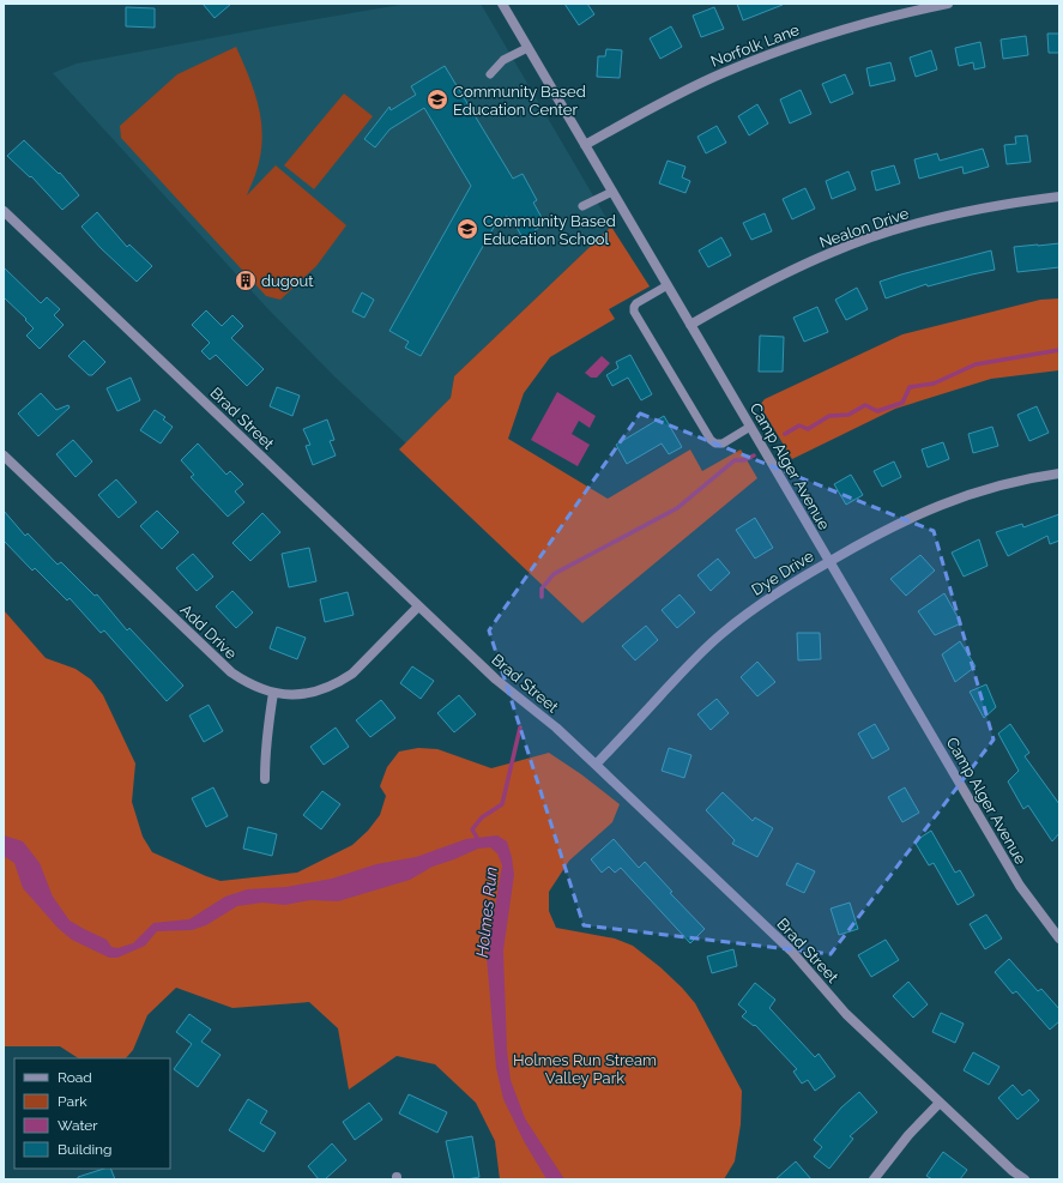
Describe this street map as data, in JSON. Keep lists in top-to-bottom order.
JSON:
{
  "streets": {
    "street": [
      "Norfolk Lane",
      "Nealon Drive",
      "Brad Street",
      "Camp Alger Avenue",
      "Dye Drive",
      "Add Drive"
    ]
  },
  "crossings": [
    ["Norfolk Lane", "Camp Alger Avenue"],
    ["Nealon Drive", "Camp Alger Avenue"],
    ["Brad Street", "Dye Drive"],
    ["Brad Street", "Add Drive"],
    ["Camp Alger Avenue", "Dye Drive"]
  ],
  "water": ["Holmes Run"],
  "parks": ["Holmes Run Stream Valley Park"],
  "places": {
    "school or university": ["Community Based Education Center", "Community Based Education School"],
    "building": ["dugout"]
  },
  "legend": [
    "Road",
    "Park",
    "Water",
    "Building"
  ]
}
